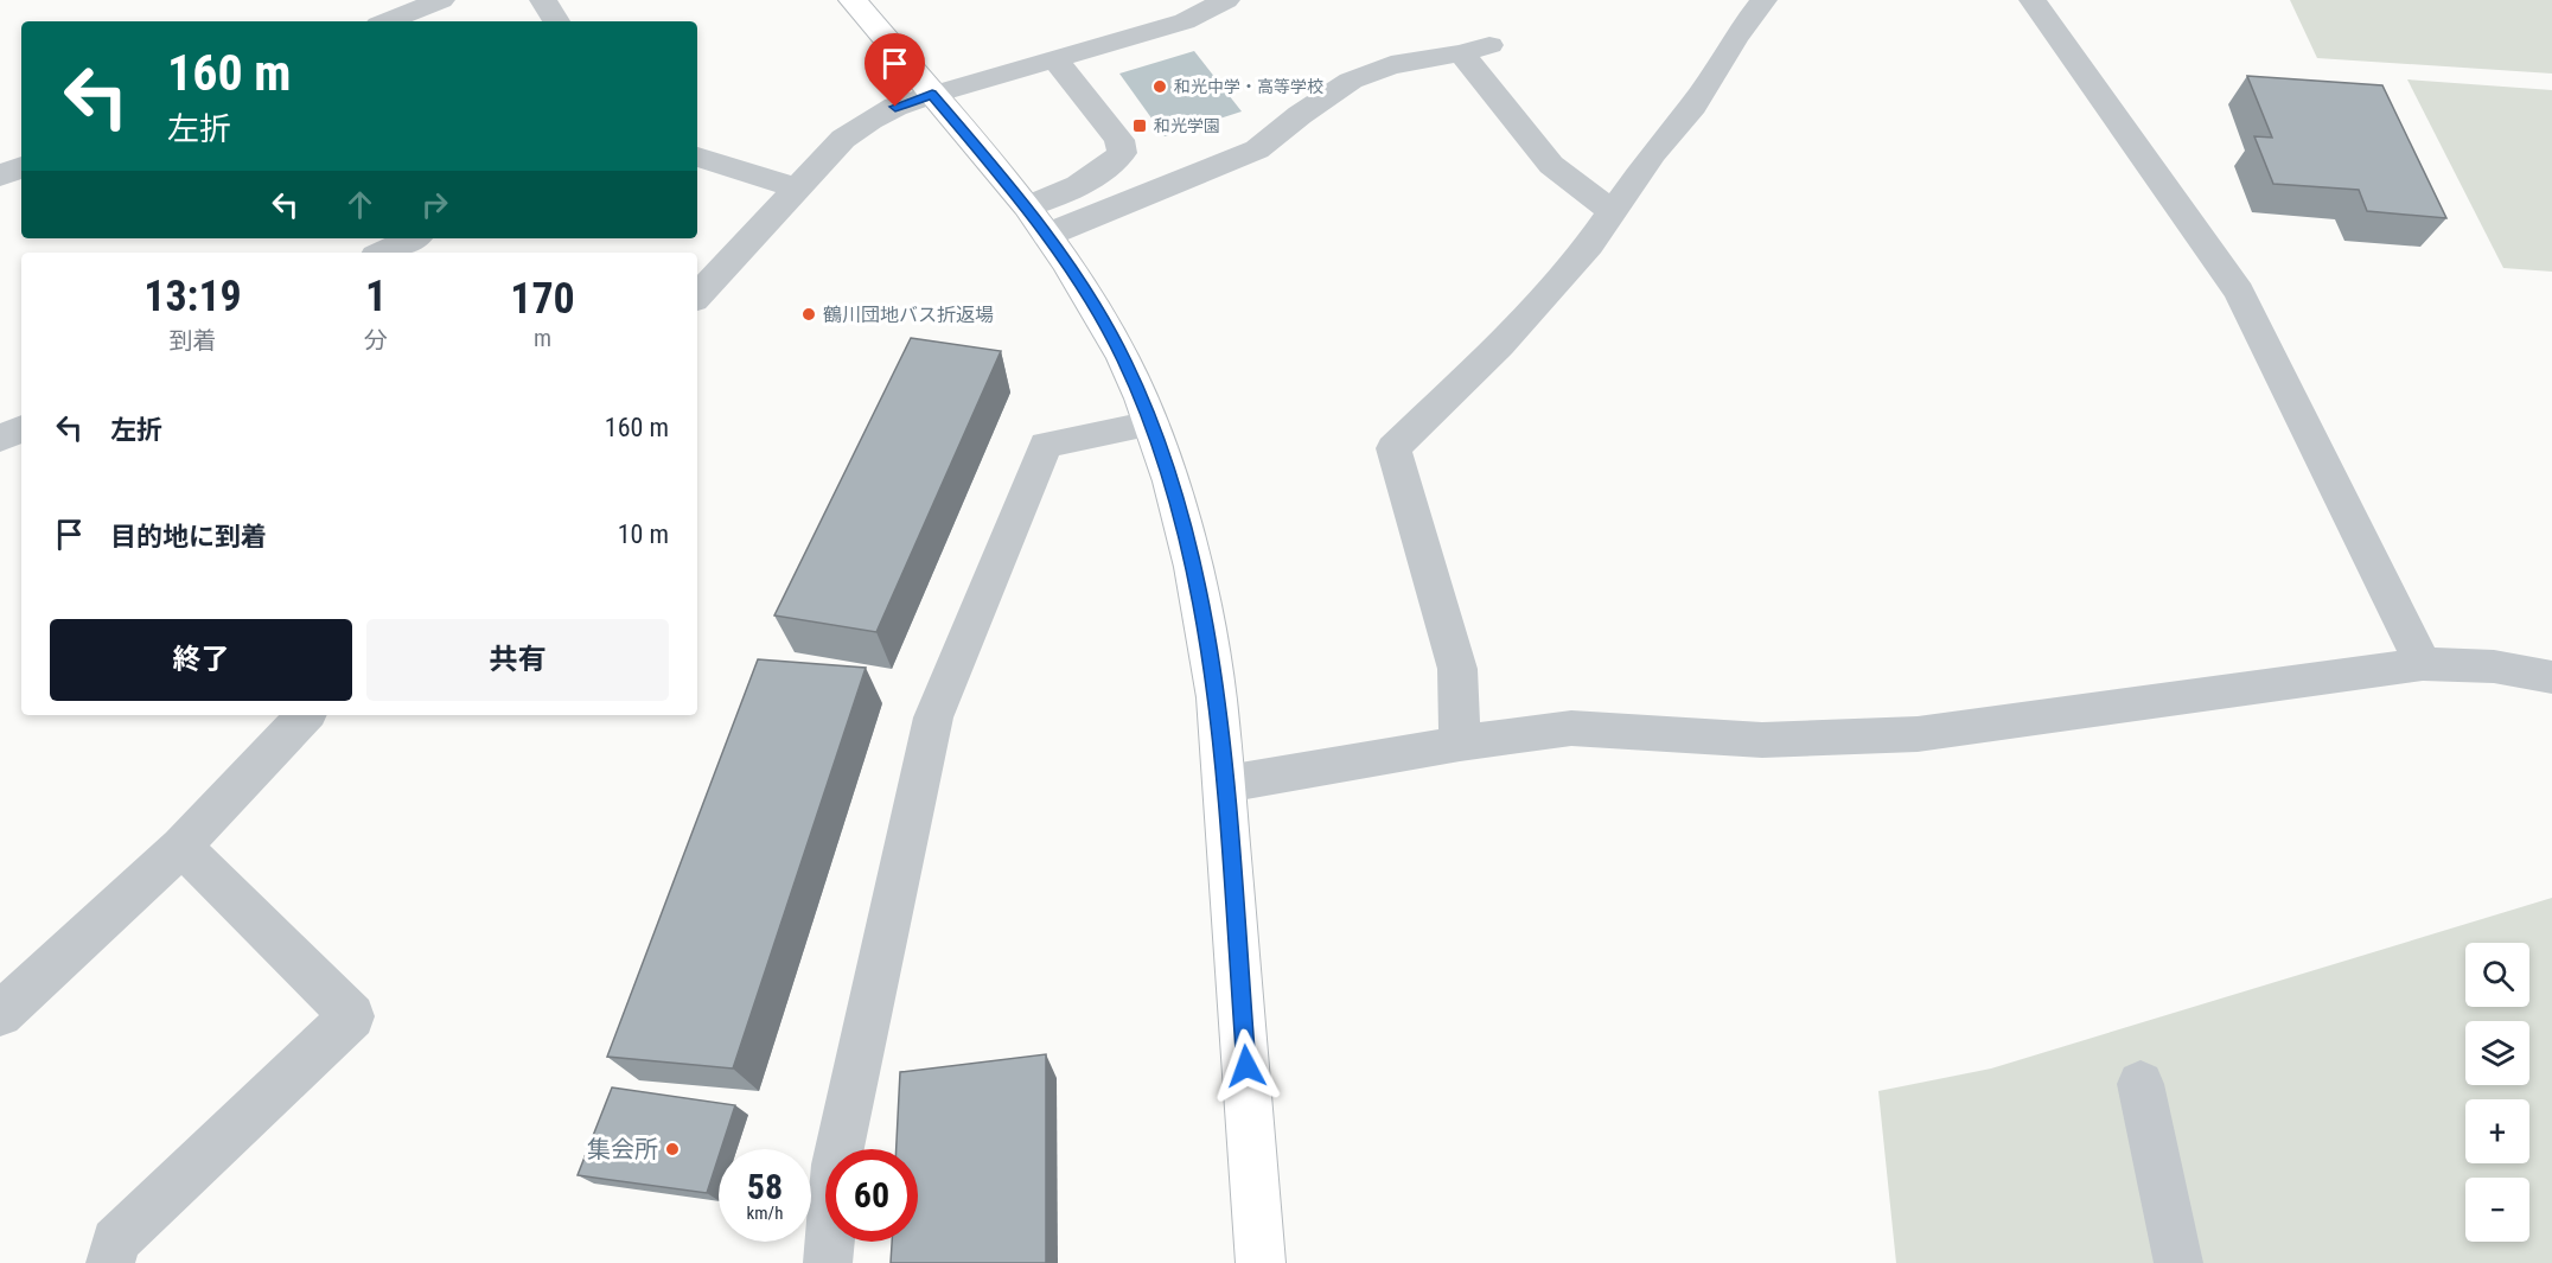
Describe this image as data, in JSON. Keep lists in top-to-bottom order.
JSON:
{
  "places": {
    "other": ["和光中学・高等学校", "鶴川団地バス折返場", "集会所"],
    "transit": ["和光学園"]
  },
  "page": {
    "turn": ["160 m", "左折"],
    "eta": [
      "13:19",
      "到着",
      "1",
      "分",
      "170",
      "m"
    ],
    "list": [
      {
        "name": "左折",
        "value": "160 m"
      },
      {
        "name": "目的地に到着",
        "value": "10 m"
      }
    ],
    "buttons": ["終了", "共有"],
    "map_buttons": ["+", "−"],
    "speed": "58 km/h",
    "limit": "60"
  }
}
